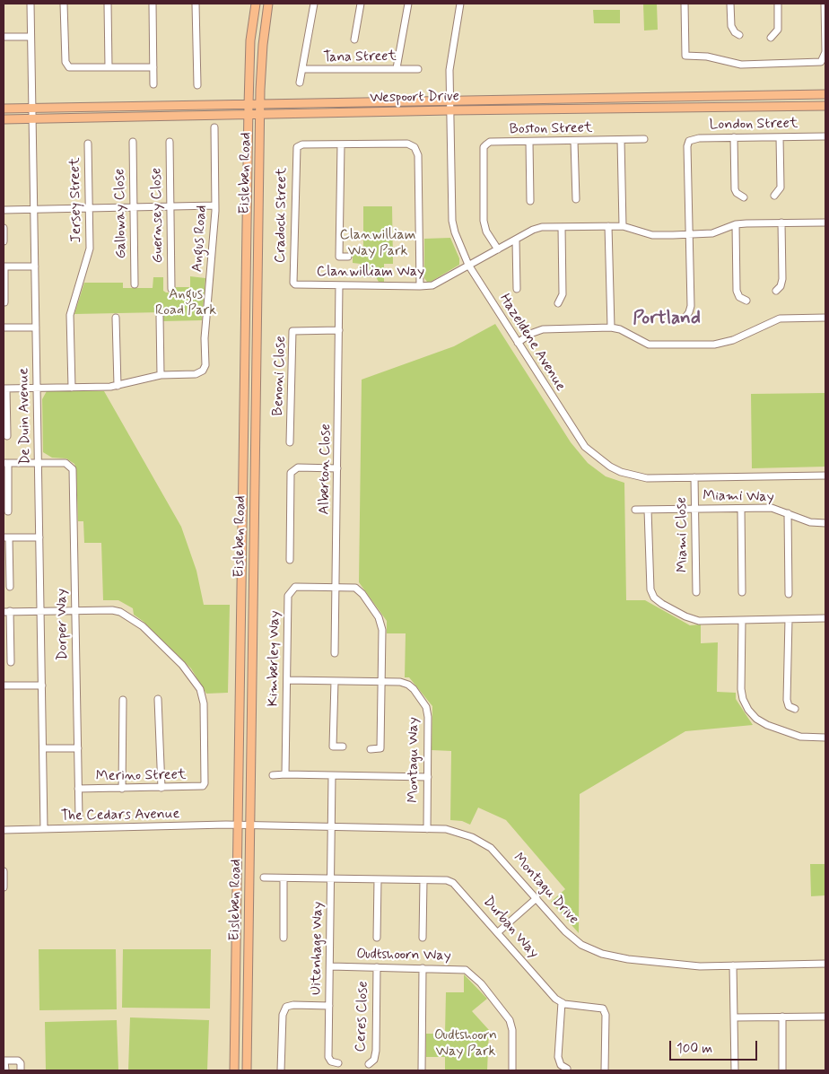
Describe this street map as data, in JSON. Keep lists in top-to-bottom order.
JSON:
{
  "streets": {
    "main road": ["Wespoort Drive", "Eisleben Road"],
    "street": [
      "Tana Street",
      "London Street",
      "Boston Street",
      "Jersey Street",
      "Galloway Close",
      "Guernsey Close",
      "Cradock Street",
      "Angus Road",
      "Clanwilliam Way",
      "Hazeldene Avenue",
      "Benoni Close",
      "De Duin Avenue",
      "Alberton Close",
      "Miami Way",
      "Miami Close",
      "Dorper Way",
      "Kimberley Way",
      "Montagu Way",
      "Merino Street",
      "The Cedars Avenue",
      "Montagu Drive",
      "Durban Way",
      "Uitenhage Way",
      "Oudtshoorn Way",
      "Ceres Close"
    ]
  },
  "crossings": [
    ["Wespoort Drive", "Eisleben Road"],
    ["Wespoort Drive", "Hazeldene Avenue"],
    ["Wespoort Drive", "De Duin Avenue"],
    ["London Street", "Clanwilliam Way"],
    ["Boston Street", "Clanwilliam Way"],
    ["Eisleben Road", "The Cedars Avenue"],
    ["Eisleben Road", "Montagu Drive"],
    ["Jersey Street", "Angus Road"],
    ["Cradock Street", "Clanwilliam Way"],
    ["Angus Road", "De Duin Avenue"],
    ["Clanwilliam Way", "Hazeldene Avenue"],
    ["Clanwilliam Way", "Alberton Close"],
    ["Hazeldene Avenue", "Miami Close"],
    ["Benoni Close", "Alberton Close"],
    ["De Duin Avenue", "Dorper Way"],
    ["De Duin Avenue", "The Cedars Avenue"],
    ["Alberton Close", "Kimberley Way"],
    ["Miami Way", "Miami Close"],
    ["Dorper Way", "Merino Street"],
    ["Kimberley Way", "Montagu Way"],
    ["Montagu Way", "Montagu Drive"],
    ["The Cedars Avenue", "Montagu Drive"],
    ["Montagu Drive", "Uitenhage Way"],
    ["Durban Way", "Uitenhage Way"],
    ["Uitenhage Way", "Oudtshoorn Way"],
    ["Oudtshoorn Way", "Ceres Close"]
  ],
  "districts": ["Portland"],
  "parks": ["Clanwilliam Way Park", "Angus Road Park", "Oudtshoorn Way Park"],
  "scale_bar": "100 m"
}
